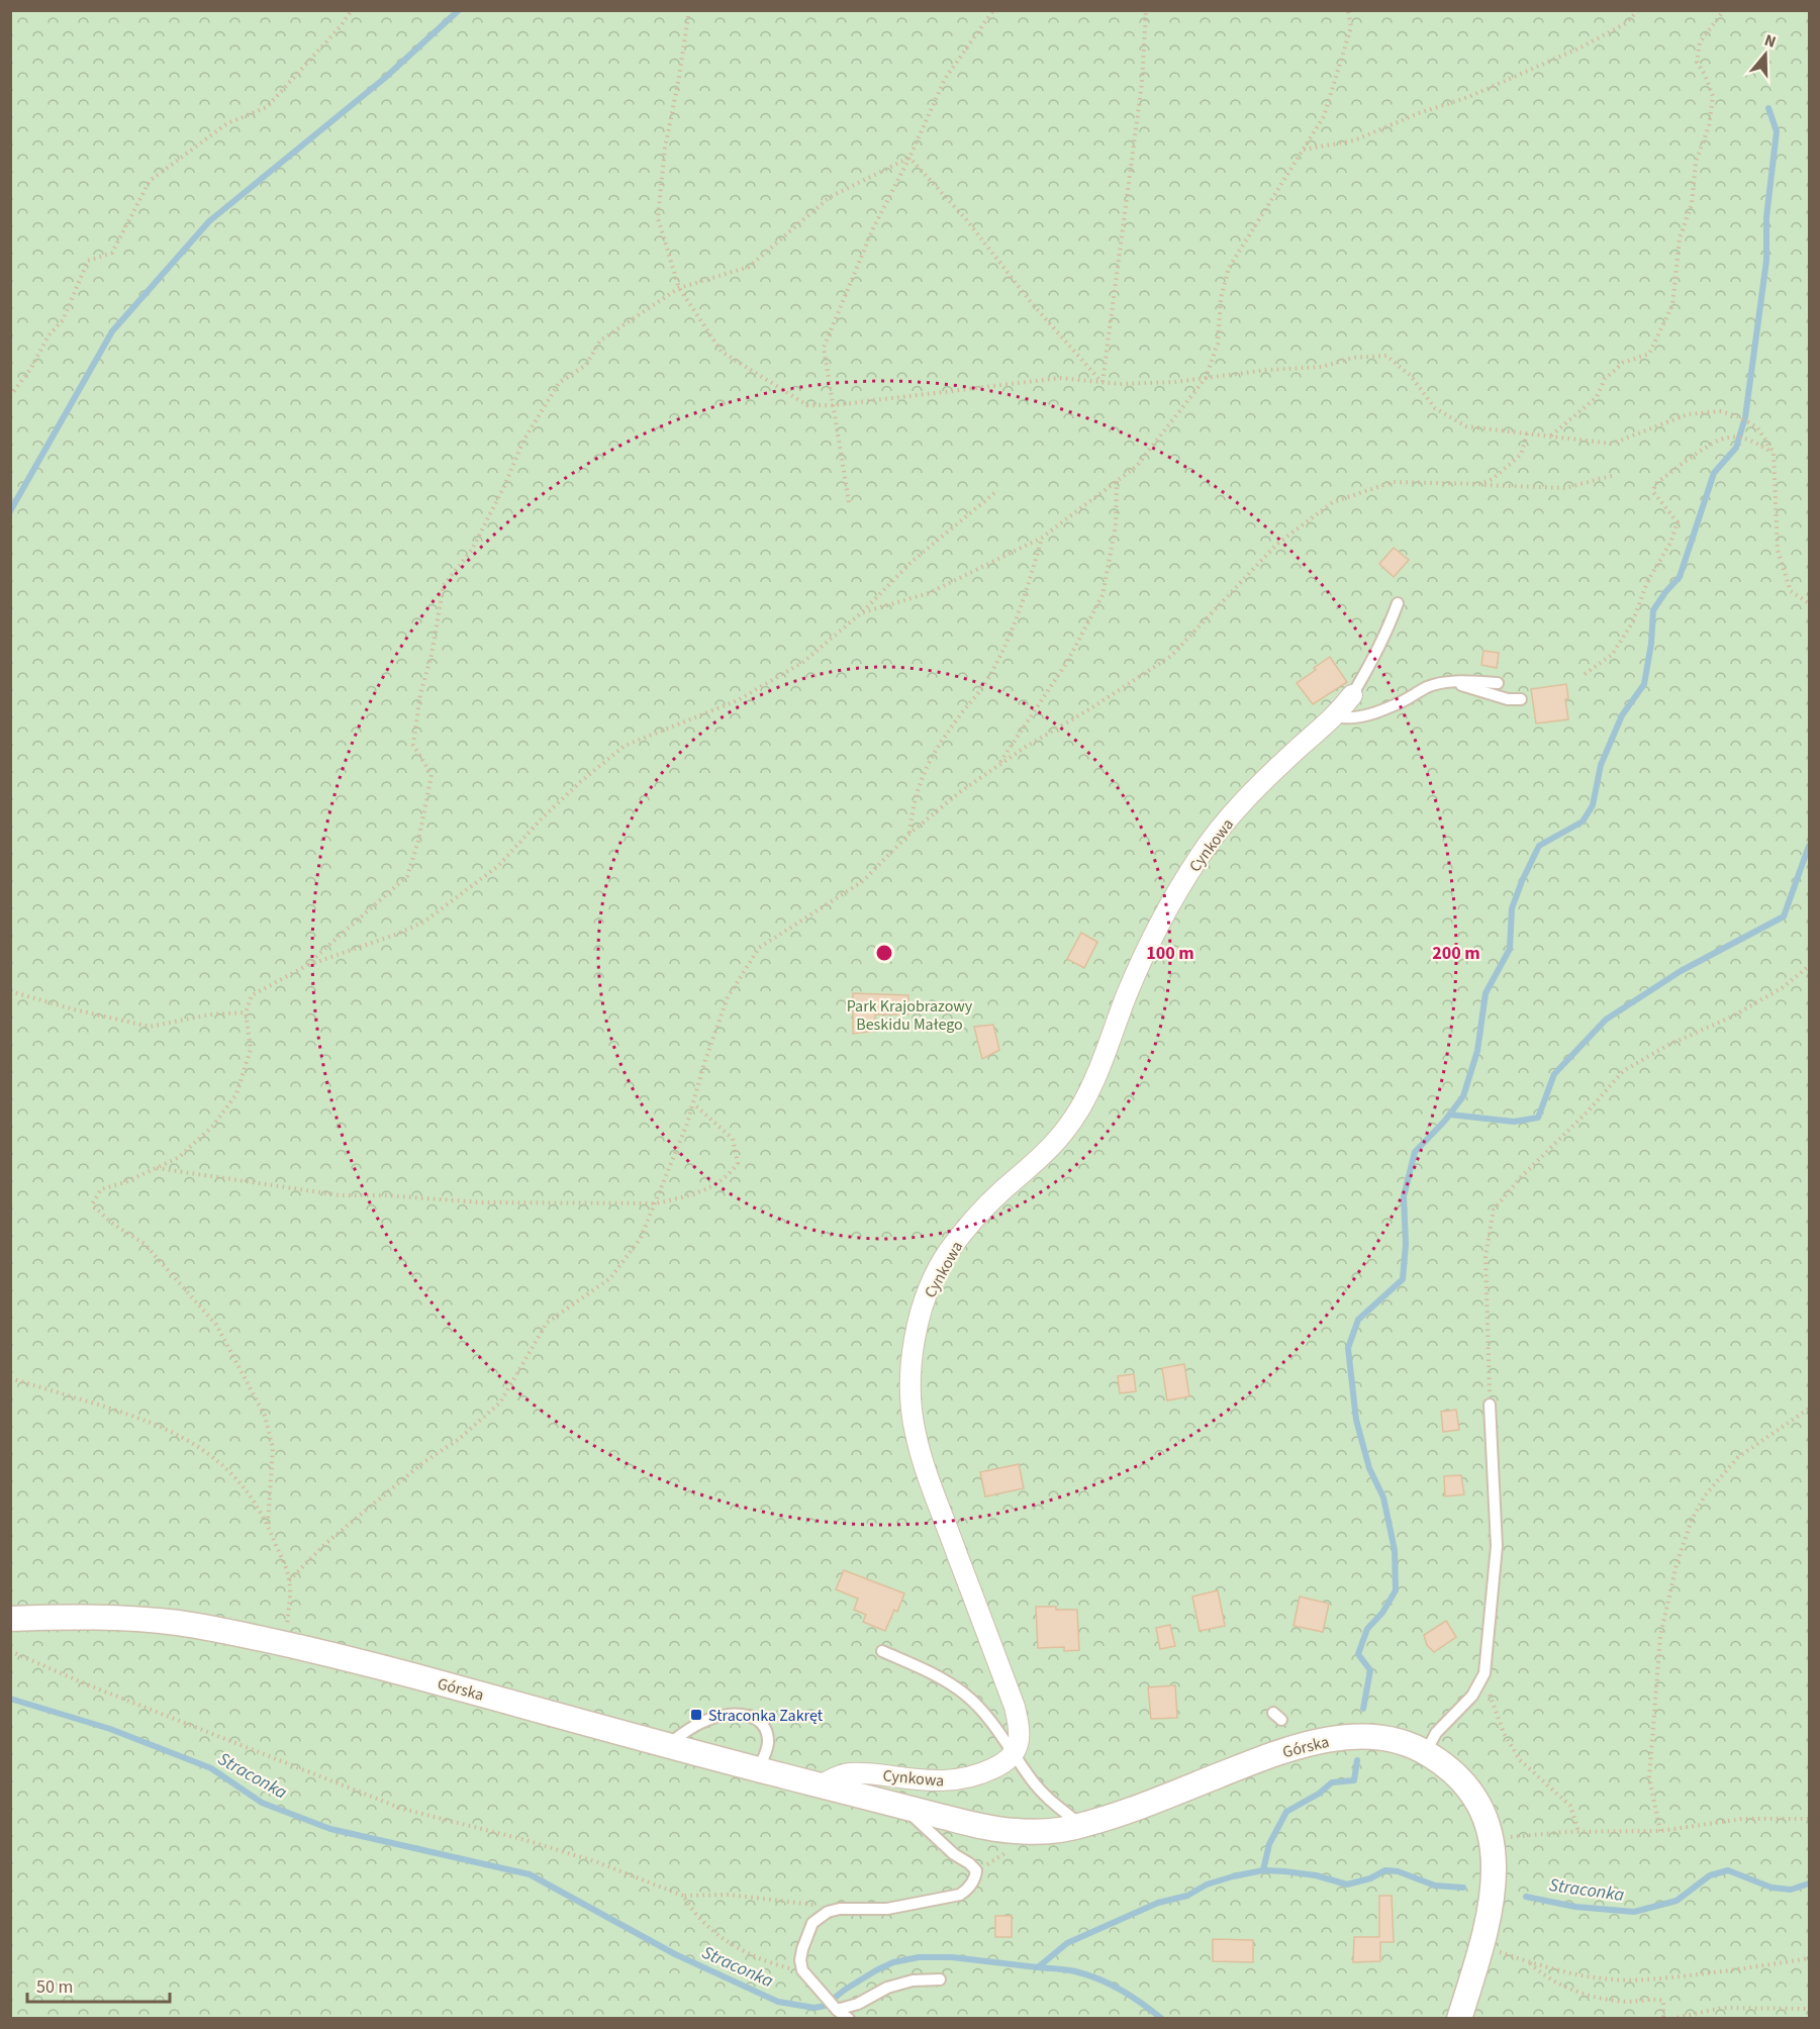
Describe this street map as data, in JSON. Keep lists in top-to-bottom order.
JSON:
{
  "streets": {
    "street": ["Cynkowa", "Górska"]
  },
  "crossings": [
    ["Cynkowa", "Górska"]
  ],
  "water": ["Straconka"],
  "parks": ["Park Krajobrazowy Beskidu Małego"],
  "places": {
    "transit": ["Straconka Zakręt"]
  },
  "scale_bar": "50 m",
  "north": "top",
  "rings": ["100 m", "200 m"]
}
